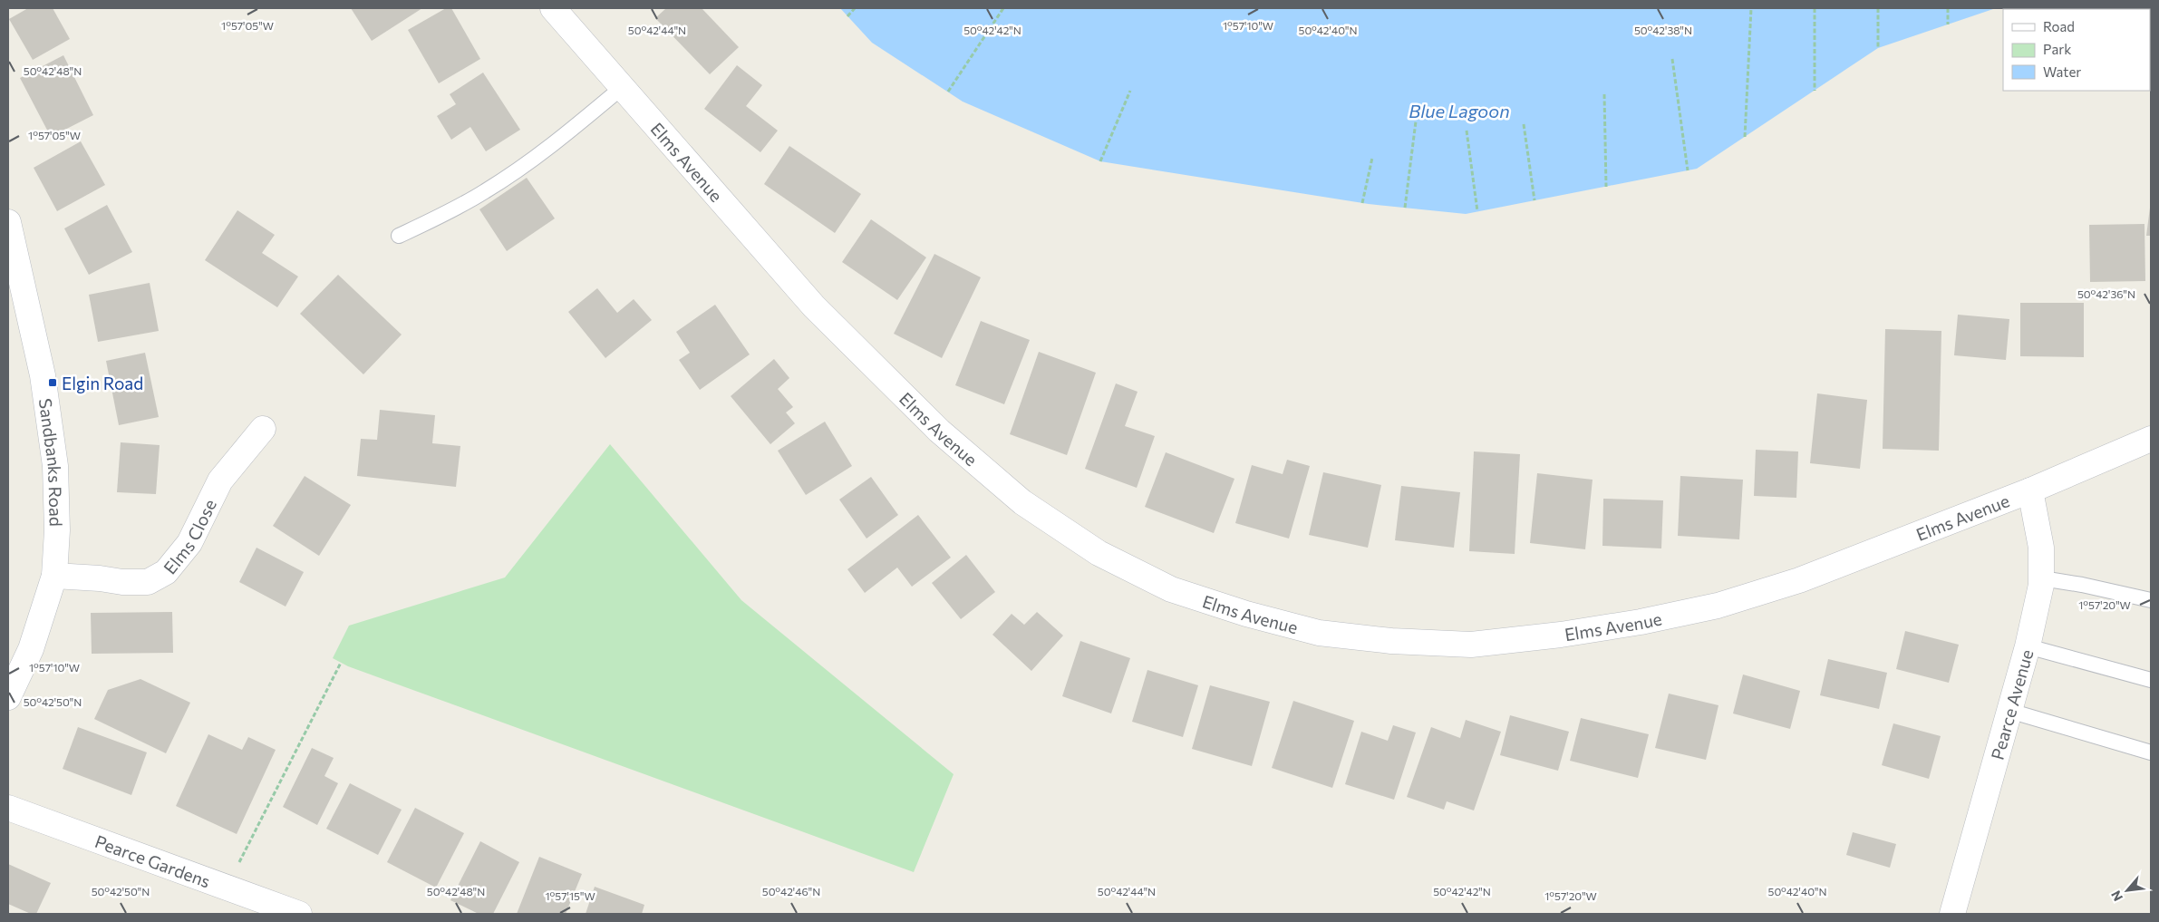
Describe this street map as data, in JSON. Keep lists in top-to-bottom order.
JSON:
{
  "streets": {
    "street": [
      "Elms Avenue",
      "Sandbanks Road",
      "Elms Close",
      "Pearce Avenue",
      "Pearce Gardens"
    ]
  },
  "crossings": [
    ["Elms Avenue", "Pearce Avenue"],
    ["Sandbanks Road", "Elms Close"]
  ],
  "water": ["Blue Lagoon"],
  "places": {
    "transit": ["Elgin Road"]
  },
  "legend": ["Road", "Park", "Water"],
  "north": "bottom left",
  "coordinates": [
    "1°57'05\"W",
    "1°57'10\"W",
    "50°42'44\"N",
    "50°42'42\"N",
    "50°42'40\"N",
    "50°42'38\"N",
    "50°42'48\"N",
    "50°42'36\"N",
    "1°57'20\"W",
    "50°42'50\"N",
    "50°42'46\"N",
    "1°57'15\"W"
  ]
}
